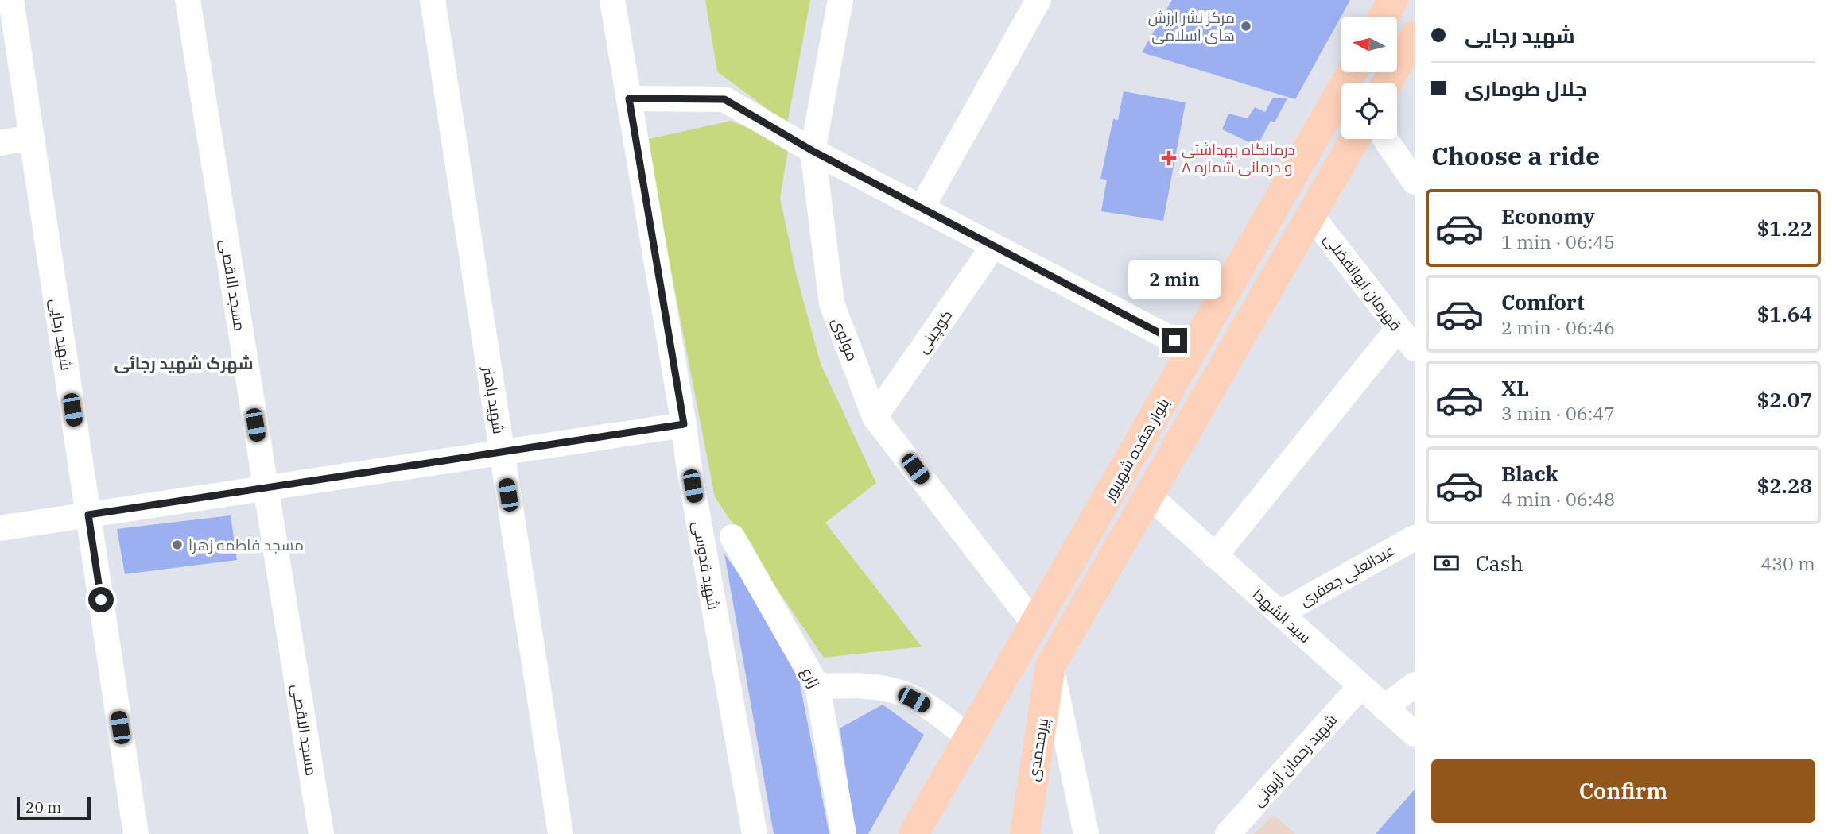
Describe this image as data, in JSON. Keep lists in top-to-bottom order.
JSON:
{
  "streets": {
    "main road": ["بلوار هفده شهریور", "پیرمحمدی"],
    "street": [
      "قهرمان ابوالفضلی",
      "مسجد الاقصی",
      "کوچینی",
      "شهید رجایی",
      "مولوی",
      "شهید باهنر",
      "شهید قدوسی",
      "عبدالعلی جعفری",
      "سید الشهدا",
      "زارع",
      "شهید رحمان آربونی"
    ]
  },
  "crossings": [
    ["کوچینی", "مولوی"],
    ["مولوی", "بلوار هفده شهریور"],
    ["عبدالعلی جعفری", "سید الشهدا"],
    ["سید الشهدا", "شهید رحمان آربونی"]
  ],
  "districts": ["شهرک شهید رجائی"],
  "places": {
    "other": ["مرکز نشر ارزش های اسلامی", "مسجد فاطمه زهرا"],
    "health": ["درمانگاه بهداشتی و درمانی شماره ۸"]
  },
  "scale_bar": "20 m",
  "north": "left",
  "page": {
    "banner": ["شهید رجایی", "جلال طوماری"],
    "heading": "Choose a ride",
    "list": [
      {
        "name": "Economy",
        "note": "1 min · 06:45",
        "value": "$1.22"
      },
      {
        "name": "Comfort",
        "note": "2 min · 06:46",
        "value": "$1.64"
      },
      {
        "name": "XL",
        "note": "3 min · 06:47",
        "value": "$2.07"
      },
      {
        "name": "Black",
        "note": "4 min · 06:48",
        "value": "$2.28"
      }
    ],
    "bubble": "2 min",
    "pay": ["Cash", "430 m"],
    "buttons": "Confirm",
    "scale": "20 m"
  }
}
